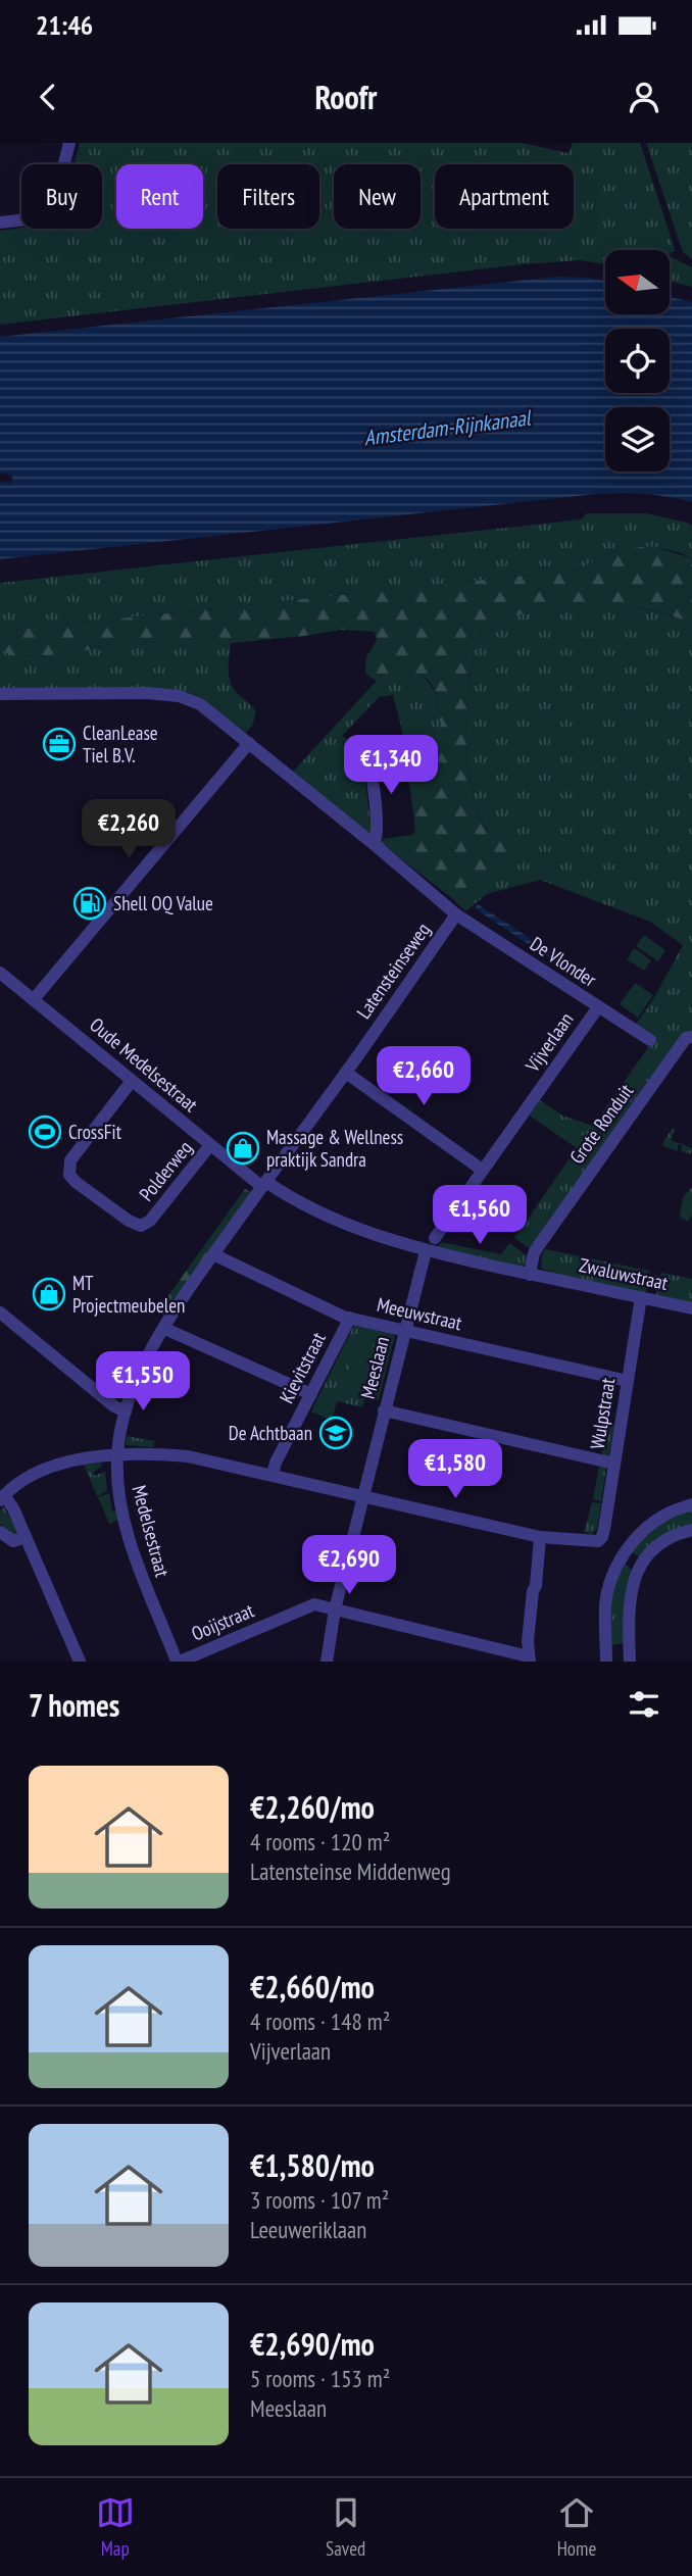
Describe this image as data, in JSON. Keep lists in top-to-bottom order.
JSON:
{
  "streets": {
    "street": [
      "De Vlonder",
      "Latensteinseweg",
      "Vijverlaan",
      "Oude Medelsestraat",
      "Grote Ronduit",
      "Polderweg",
      "Zwaluwstraat",
      "Meeuwstraat",
      "Kievitstraat",
      "Meeslaan",
      "Wulpstraat",
      "Medelsestraat",
      "Ooijstraat"
    ]
  },
  "crossings": [
    ["De Vlonder", "Latensteinseweg"],
    ["De Vlonder", "Vijverlaan"],
    ["Latensteinseweg", "Oude Medelsestraat"],
    ["Latensteinseweg", "Zwaluwstraat"],
    ["Latensteinseweg", "Medelsestraat"],
    ["Oude Medelsestraat", "Polderweg"],
    ["Oude Medelsestraat", "Zwaluwstraat"],
    ["Oude Medelsestraat", "Medelsestraat"],
    ["Grote Ronduit", "Zwaluwstraat"],
    ["Zwaluwstraat", "Meeslaan"],
    ["Zwaluwstraat", "Wulpstraat"],
    ["Zwaluwstraat", "Medelsestraat"],
    ["Meeuwstraat", "Kievitstraat"],
    ["Meeuwstraat", "Meeslaan"],
    ["Meeuwstraat", "Wulpstraat"],
    ["Meeuwstraat", "Medelsestraat"],
    ["Meeslaan", "Ooijstraat"],
    ["Medelsestraat", "Ooijstraat"]
  ],
  "water": ["Amsterdam-Rijnkanaal"],
  "places": {
    "office": ["CleanLease Tiel B.V."],
    "fuel station": ["Shell OQ Value"],
    "sports": ["CrossFit"],
    "shop": ["Massage & Wellness praktijk Sandra", "MT Projectmeubelen"],
    "school or university": ["De Achtbaan"]
  },
  "north": "left",
  "page": {
    "status": "21:46",
    "header": "Roofr",
    "chip": [
      "Buy",
      "Rent",
      "Filters",
      "New",
      "Apartment"
    ],
    "price": [
      "€1,340",
      "€2,260",
      "€2,660",
      "€1,560",
      "€1,550",
      "€1,580",
      "€2,690"
    ],
    "heading": "7 homes",
    "list": [
      {
        "name": "€2,260/mo",
        "note": "4 rooms · 120 m² · Latensteinse Middenweg"
      },
      {
        "name": "€2,660/mo",
        "note": "4 rooms · 148 m² · Vijverlaan"
      },
      {
        "name": "€1,580/mo",
        "note": "3 rooms · 107 m² · Leeuweriklaan"
      },
      {
        "name": "€2,690/mo",
        "note": "5 rooms · 153 m² · Meeslaan"
      }
    ],
    "tabs": ["Map", "Saved", "Home"]
  }
}
